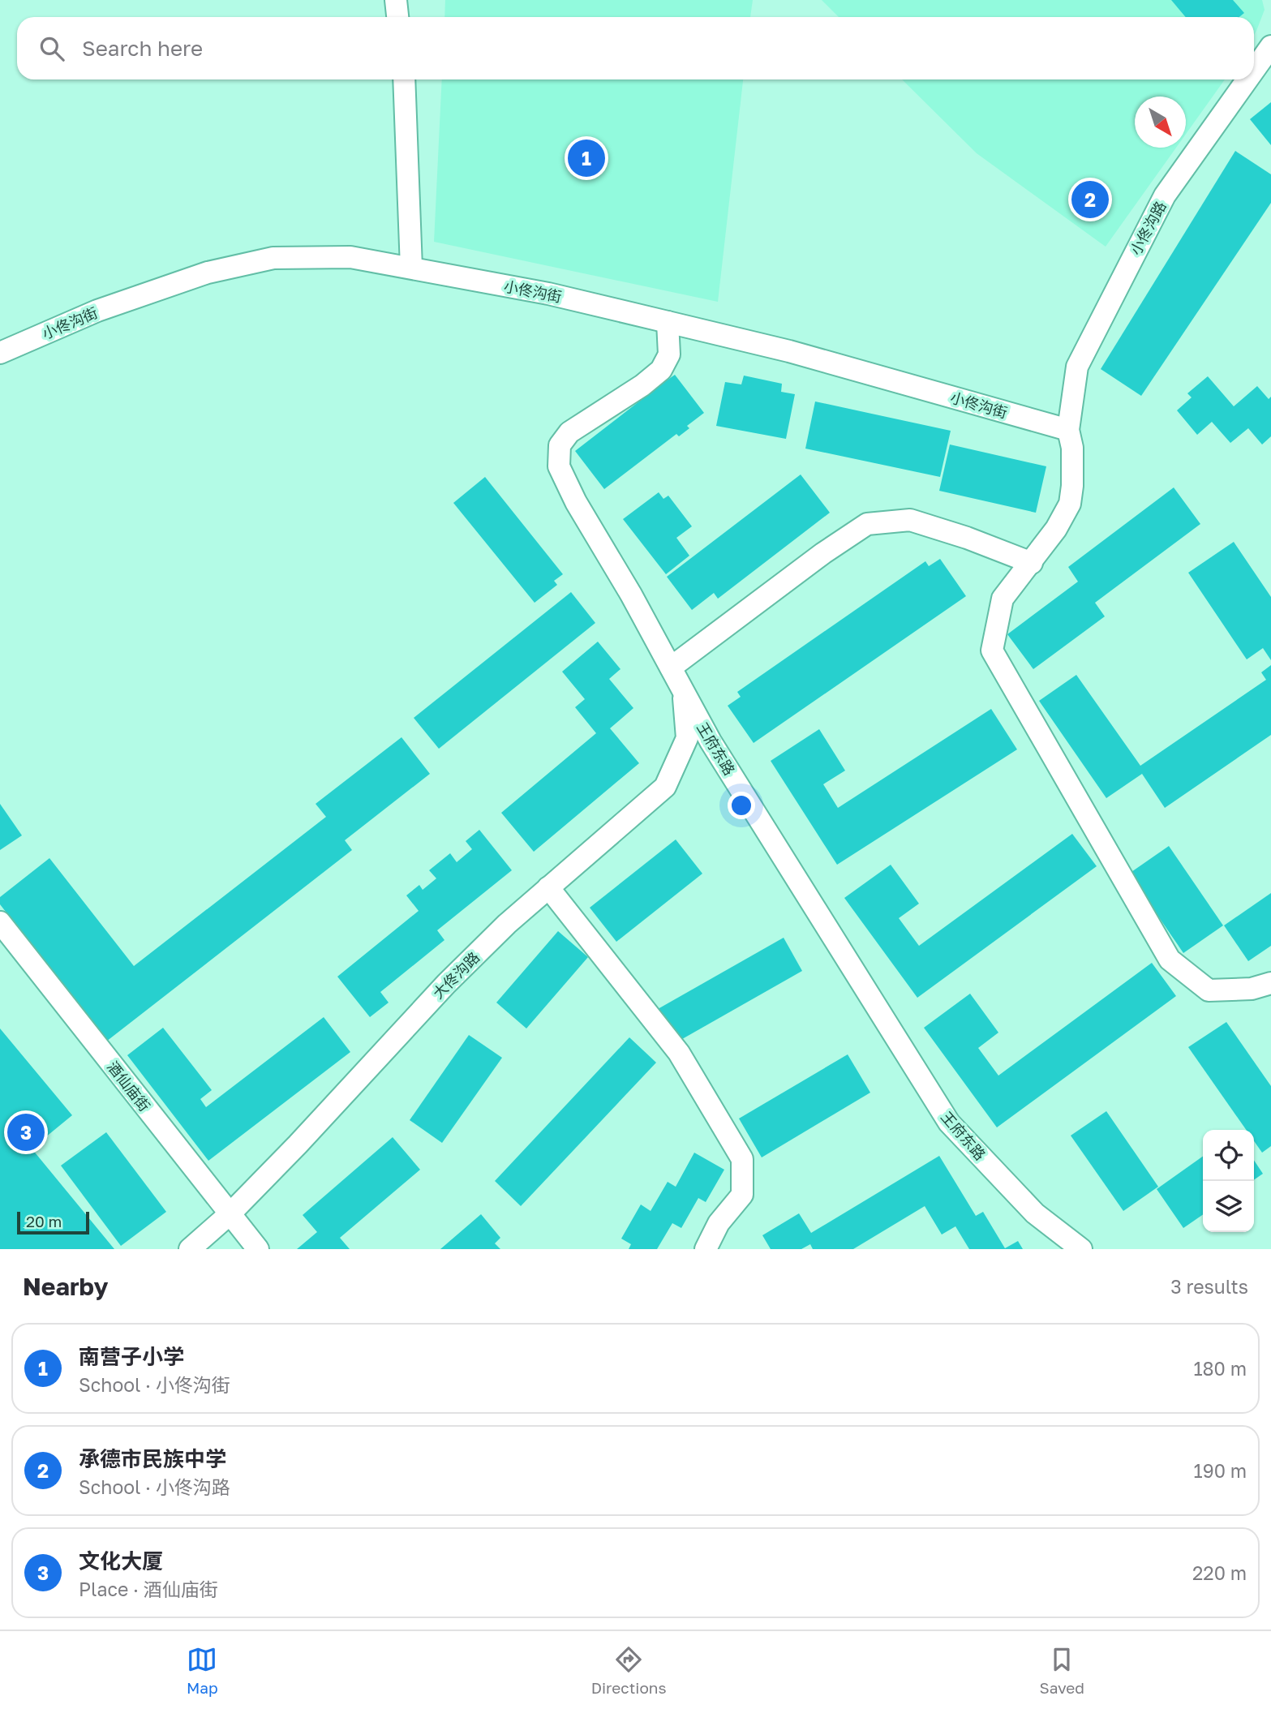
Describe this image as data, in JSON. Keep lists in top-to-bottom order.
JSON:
{
  "streets": {
    "street": [
      "小佟沟路",
      "小佟沟街",
      "王府东路",
      "大佟沟路",
      "酒仙庙街"
    ]
  },
  "crossings": [
    ["小佟沟路", "小佟沟街"],
    ["小佟沟街", "王府东路"],
    ["王府东路", "大佟沟路"],
    ["大佟沟路", "酒仙庙街"]
  ],
  "scale_bar": "20 m",
  "north": "bottom right",
  "page": {
    "search": "Search here",
    "pins": ["1", "2", "3"],
    "scale": "20 m",
    "heading": ["Nearby", "3 results"],
    "list": [
      {
        "mark": "1",
        "name": "南营子小学",
        "note": "School · 小佟沟街",
        "value": "180 m"
      },
      {
        "mark": "2",
        "name": "承德市民族中学",
        "note": "School · 小佟沟路",
        "value": "190 m"
      },
      {
        "mark": "3",
        "name": "文化大厦",
        "note": "Place · 酒仙庙街",
        "value": "220 m"
      }
    ],
    "nav": ["Map", "Directions", "Saved"]
  }
}
